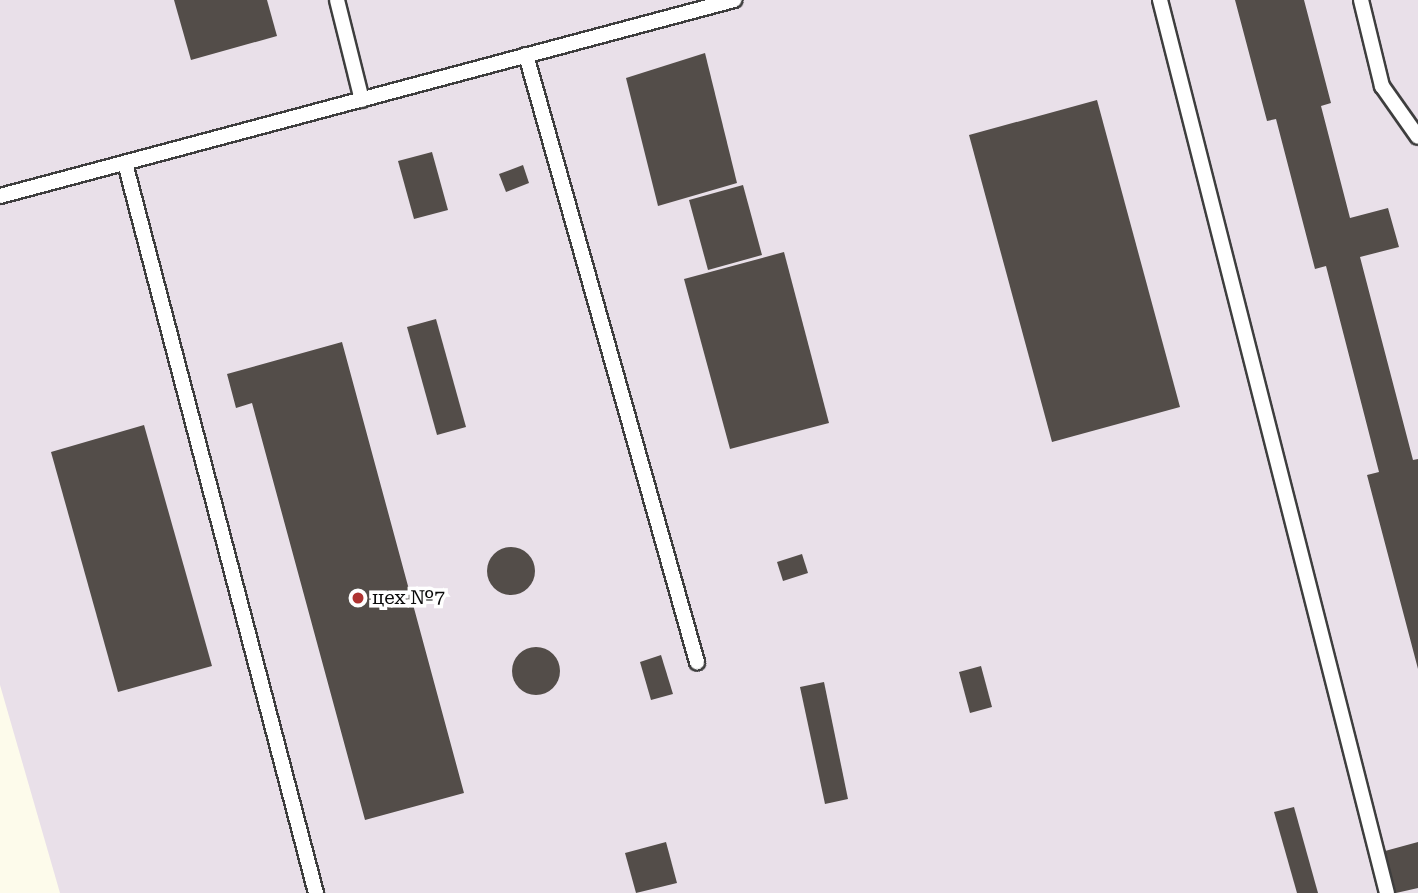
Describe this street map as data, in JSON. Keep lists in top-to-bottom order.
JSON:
{
  "places": ["цех №7"]
}
